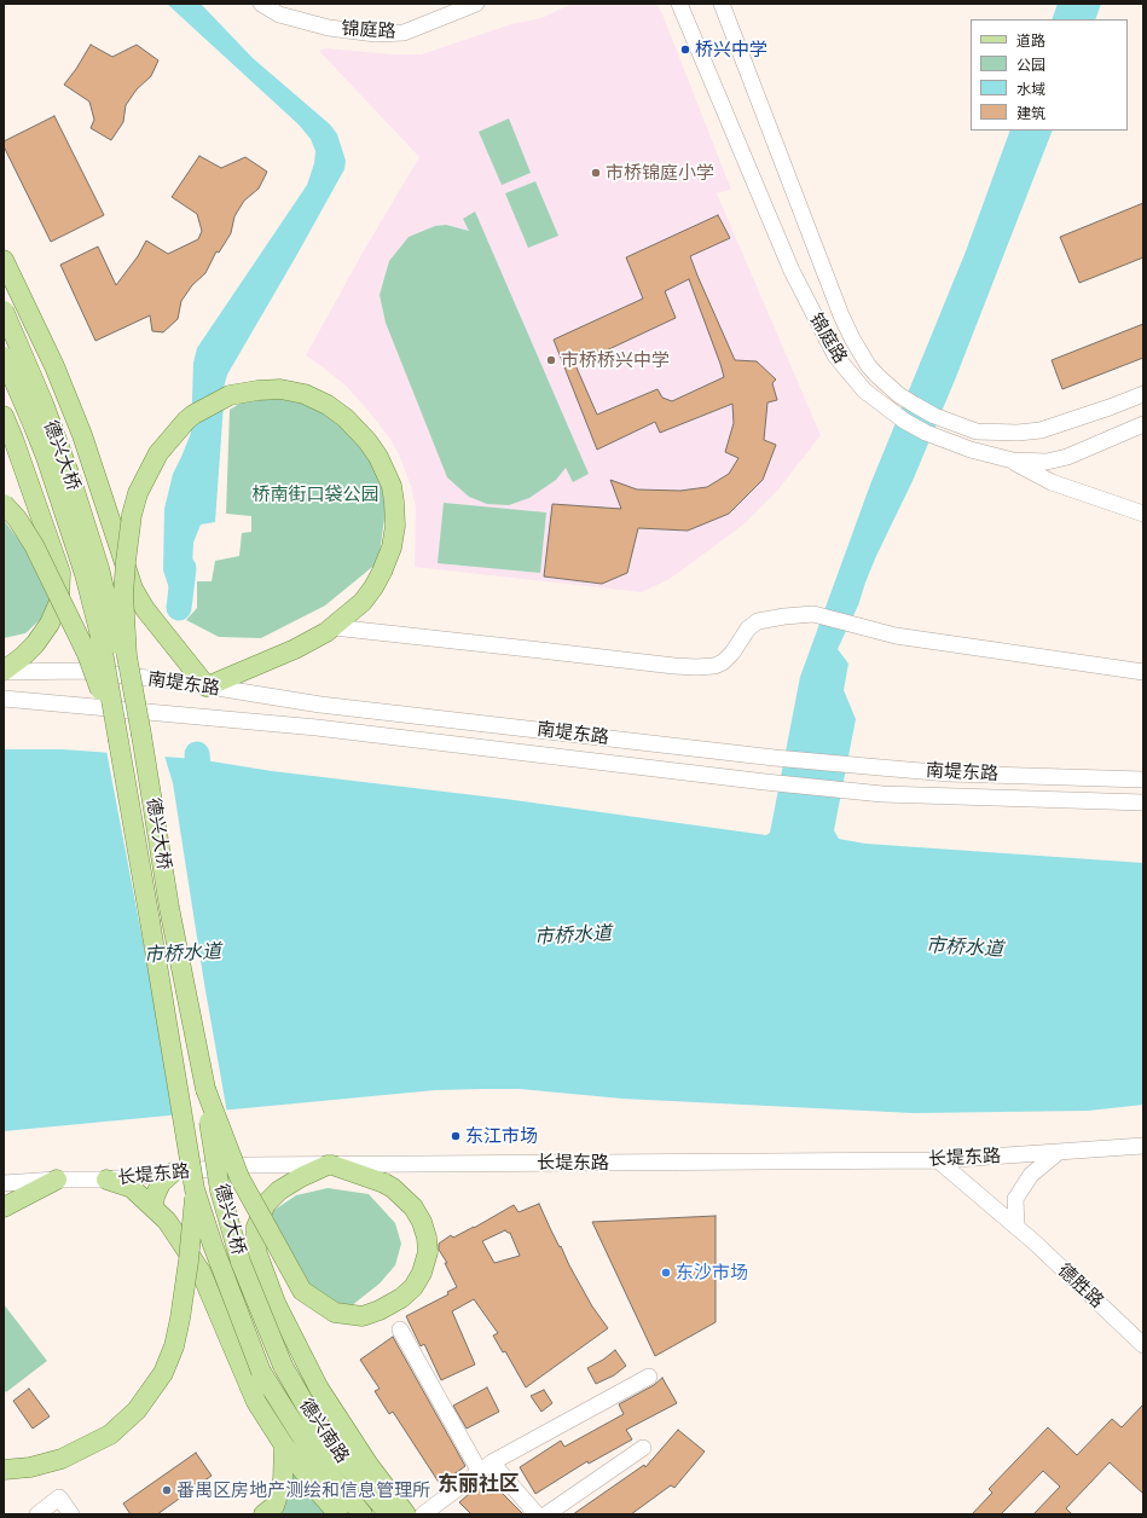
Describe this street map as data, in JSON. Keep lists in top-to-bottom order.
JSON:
{
  "streets": {
    "main road": ["德兴大桥", "德兴南路"],
    "street": [
      "锦庭路",
      "南堤东路",
      "长堤东路",
      "德胜路"
    ]
  },
  "crossings": [
    ["德兴大桥", "德兴南路"],
    ["长堤东路", "德胜路"]
  ],
  "districts": ["东丽社区"],
  "water": ["市桥水道"],
  "parks": ["桥南街口袋公园"],
  "places": [
    "桥兴中学",
    "市桥锦庭小学",
    "市桥桥兴中学",
    "东江市场",
    "东沙市场",
    "番禺区房地产测绘和信息管理所"
  ],
  "legend": [
    "道路",
    "公园",
    "水域",
    "建筑"
  ]
}
